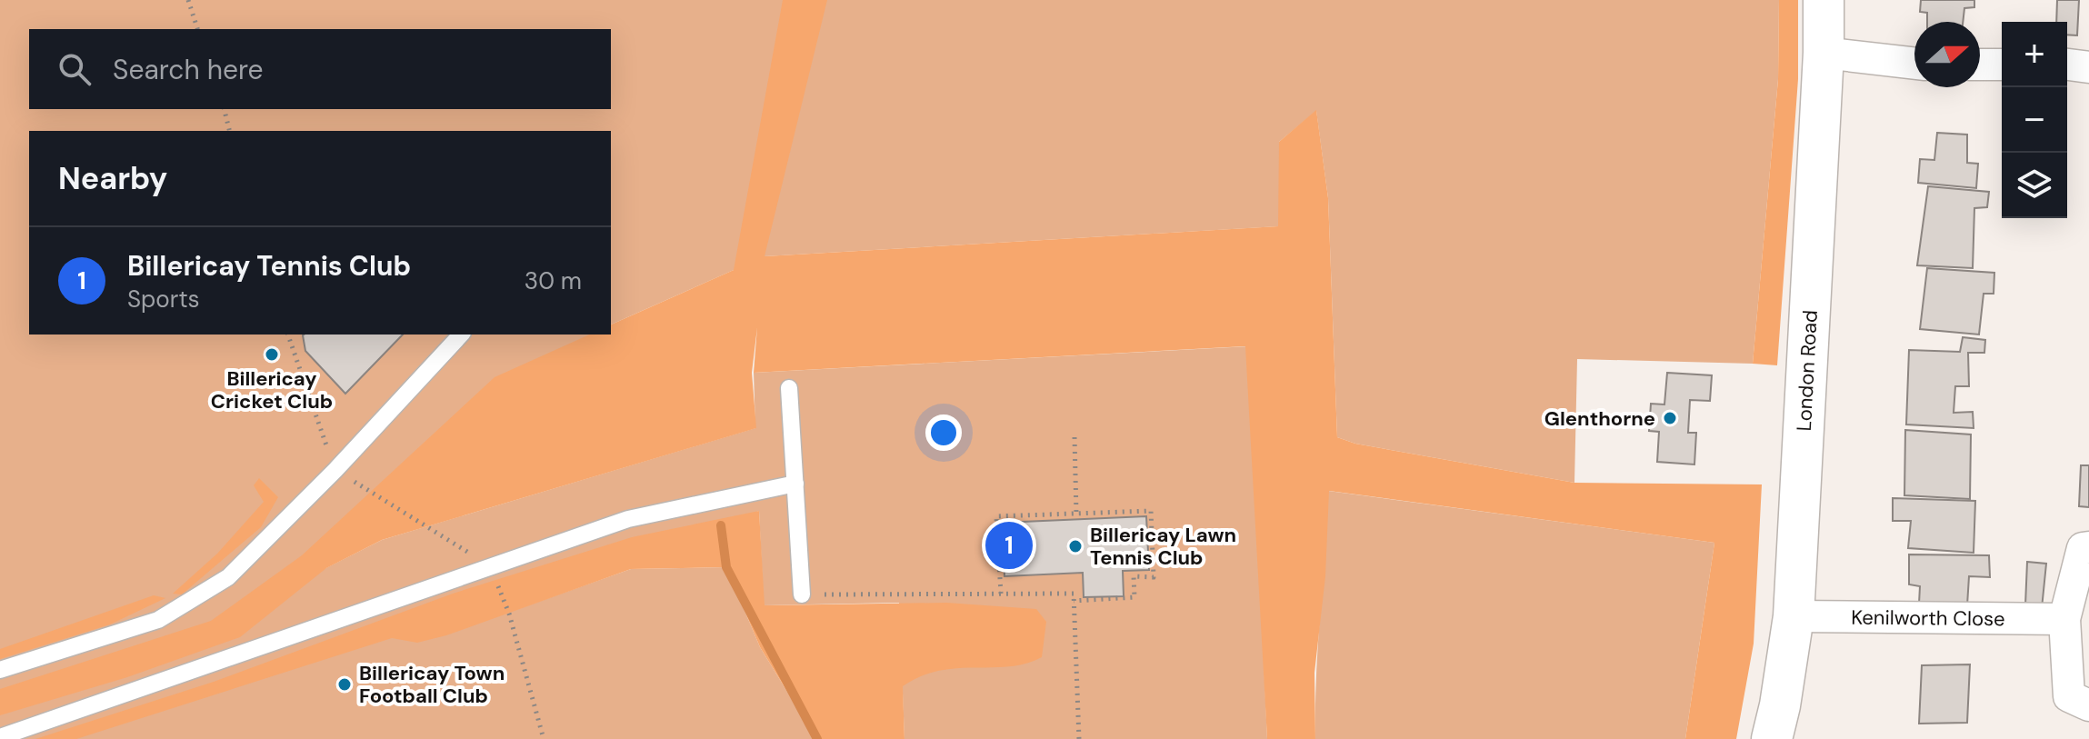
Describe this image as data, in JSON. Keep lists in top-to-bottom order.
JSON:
{
  "streets": {
    "main road": ["London Road"],
    "street": ["Kenilworth Close"]
  },
  "crossings": [
    ["London Road", "Kenilworth Close"]
  ],
  "places": [
    "Billericay Cricket Club",
    "Glenthorne",
    "Billericay Lawn Tennis Club",
    "Billericay Town Football Club"
  ],
  "north": "right",
  "page": {
    "map_buttons": ["+", "−"],
    "search": "Search here",
    "heading": "Nearby",
    "list": [
      {
        "mark": "1",
        "name": "Billericay Tennis Club",
        "note": "Sports",
        "value": "30 m"
      }
    ],
    "pins": "1"
  }
}
